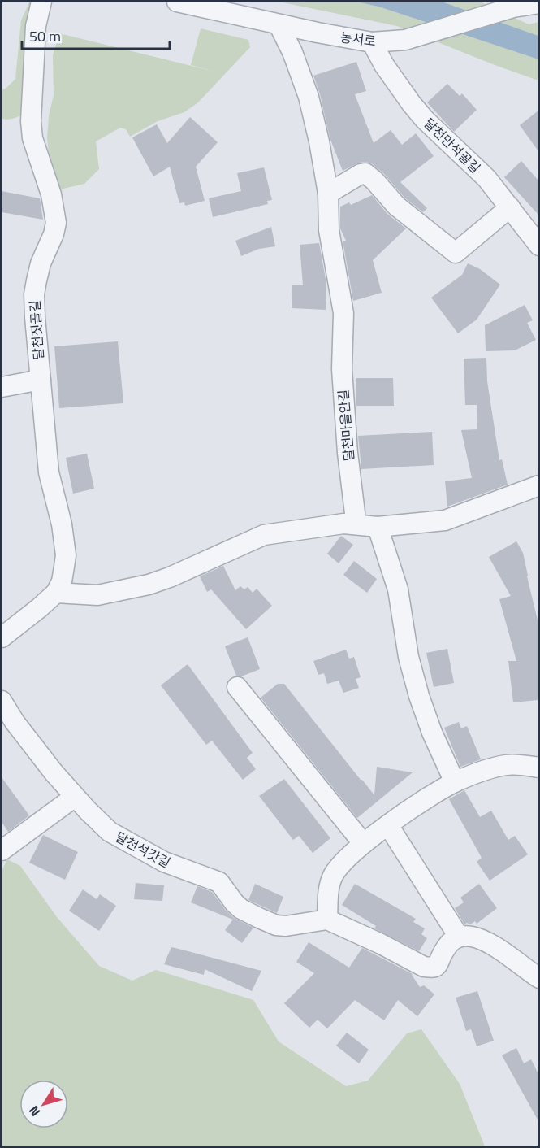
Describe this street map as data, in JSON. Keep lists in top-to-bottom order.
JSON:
{
  "streets": {
    "street": [
      "농서로",
      "달천만석골길",
      "달천짓골길",
      "달천마을안길",
      "달천석갓길"
    ]
  },
  "crossings": [
    ["농서로", "달천만석골길"],
    ["농서로", "달천마을안길"]
  ],
  "scale_bar": "50 m",
  "north": "bottom left"
}
